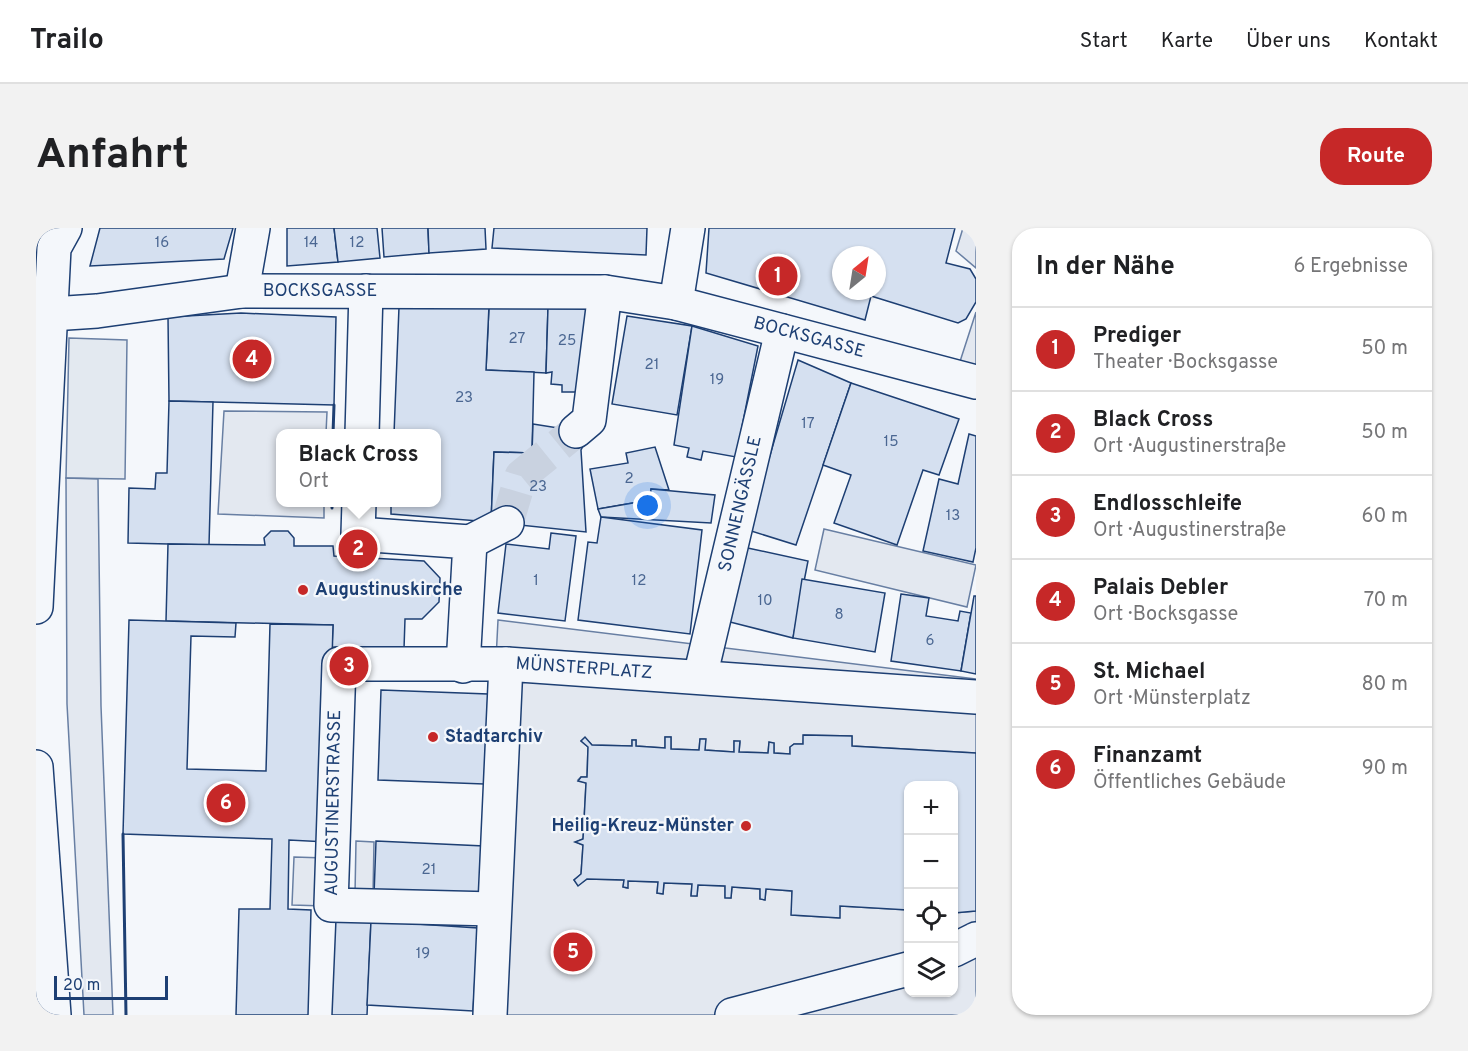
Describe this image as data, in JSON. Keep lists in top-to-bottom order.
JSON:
{
  "streets": {
    "street": [
      "BOCKSGASSE",
      "SONNENGÄSSLE",
      "MÜNSTERPLATZ",
      "AUGUSTINERSTRASSE"
    ]
  },
  "crossings": [
    ["BOCKSGASSE", "SONNENGÄSSLE"],
    ["SONNENGÄSSLE", "MÜNSTERPLATZ"],
    ["MÜNSTERPLATZ", "AUGUSTINERSTRASSE"]
  ],
  "places": ["Augustinuskirche", "Stadtarchiv", "Heilig-Kreuz-Münster"],
  "house_numbers": [
    "16",
    "14",
    "12",
    "27",
    "25",
    "21",
    "19",
    "23",
    "17",
    "15",
    "2",
    "23",
    "13",
    "1",
    "12",
    "10",
    "8",
    "6",
    "21",
    "19"
  ],
  "scale_bar": "20 m",
  "north": "top right",
  "page": {
    "header": "Trailo",
    "nav": [
      "Start",
      "Karte",
      "Über uns",
      "Kontakt"
    ],
    "buttons": "Route",
    "title": "Anfahrt",
    "heading": ["In der Nähe", "6 Ergebnisse"],
    "pins": [
      "1",
      "4",
      "2",
      "3",
      "6",
      "5"
    ],
    "list": [
      {
        "mark": "1",
        "name": "Prediger",
        "note": "Theater · Bocksgasse",
        "value": "50 m"
      },
      {
        "mark": "2",
        "name": "Black Cross",
        "note": "Ort · Augustinerstraße",
        "value": "50 m"
      },
      {
        "mark": "3",
        "name": "Endlosschleife",
        "note": "Ort · Augustinerstraße",
        "value": "60 m"
      },
      {
        "mark": "4",
        "name": "Palais Debler",
        "note": "Ort · Bocksgasse",
        "value": "70 m"
      },
      {
        "mark": "5",
        "name": "St. Michael",
        "note": "Ort · Münsterplatz",
        "value": "80 m"
      },
      {
        "mark": "6",
        "name": "Finanzamt",
        "note": "Öffentliches Gebäude",
        "value": "90 m"
      }
    ],
    "popup": ["Black Cross", "Ort"],
    "map_buttons": ["+", "−"],
    "scale": "20 m"
  }
}
